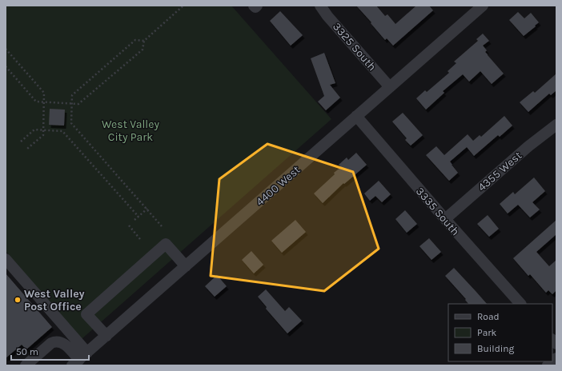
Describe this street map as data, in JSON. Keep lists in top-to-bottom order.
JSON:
{
  "streets": {
    "street": [
      "3325 South",
      "4355 West",
      "4400 West",
      "3335 South"
    ]
  },
  "crossings": [
    ["3325 South", "4400 West"],
    ["4355 West", "3335 South"],
    ["4400 West", "3335 South"]
  ],
  "parks": ["West Valley City Park"],
  "places": ["West Valley Post Office"],
  "legend": ["Road", "Park", "Building"],
  "scale_bar": "50 m"
}
